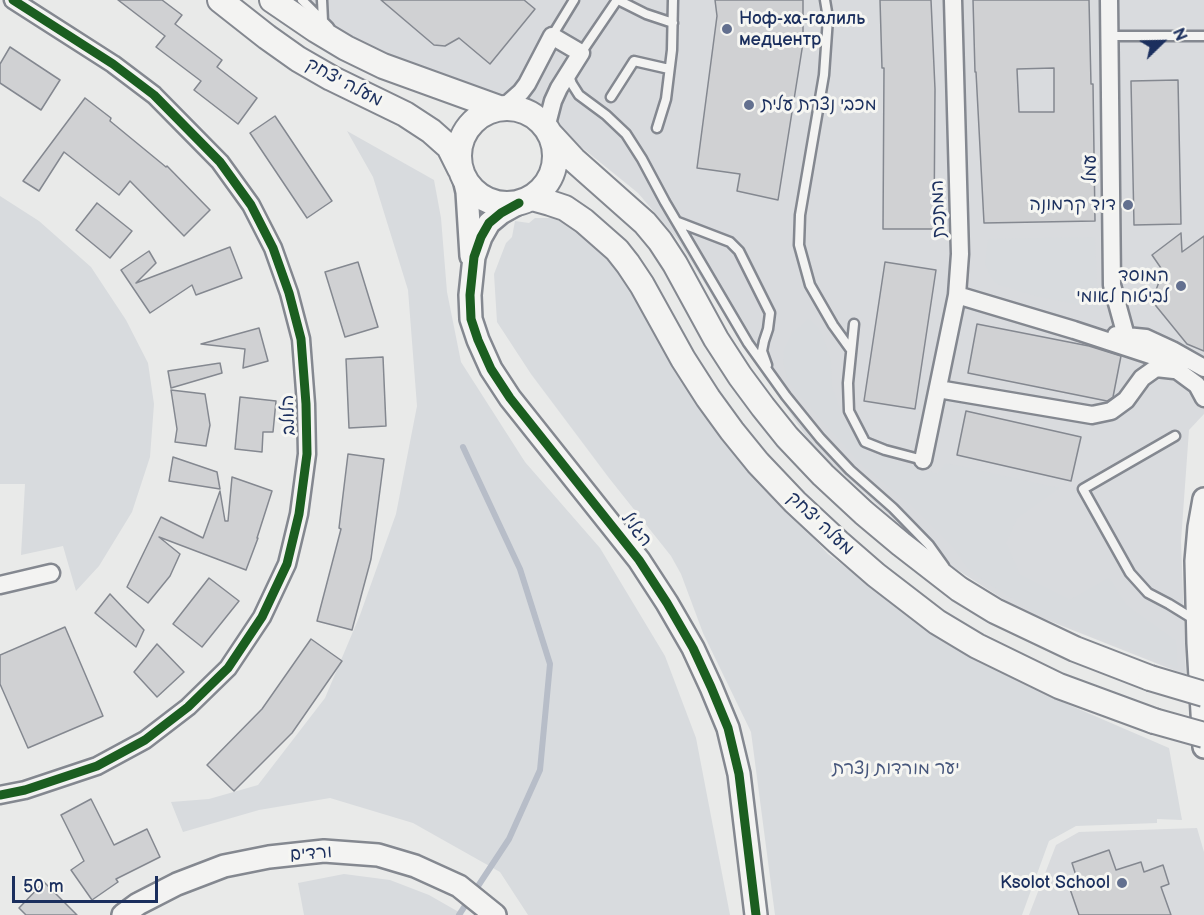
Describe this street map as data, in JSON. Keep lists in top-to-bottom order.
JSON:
{
  "streets": {
    "main road": ["מעלה יצחק"],
    "street": [
      "עמל",
      "המתכת",
      "הלולב",
      "הגליל",
      "ורדים"
    ]
  },
  "crossings": [
    ["מעלה יצחק", "הגליל"]
  ],
  "parks": ["יער מורדות נצרת"],
  "places": [
    "Ноф-ха-галиль медцентр",
    "מכבי נצרת עלית",
    "דוד קרמונה",
    "המוסד לביטוח לאומי",
    "Ksolot School"
  ],
  "scale_bar": "50 m",
  "north": "top right"
}
